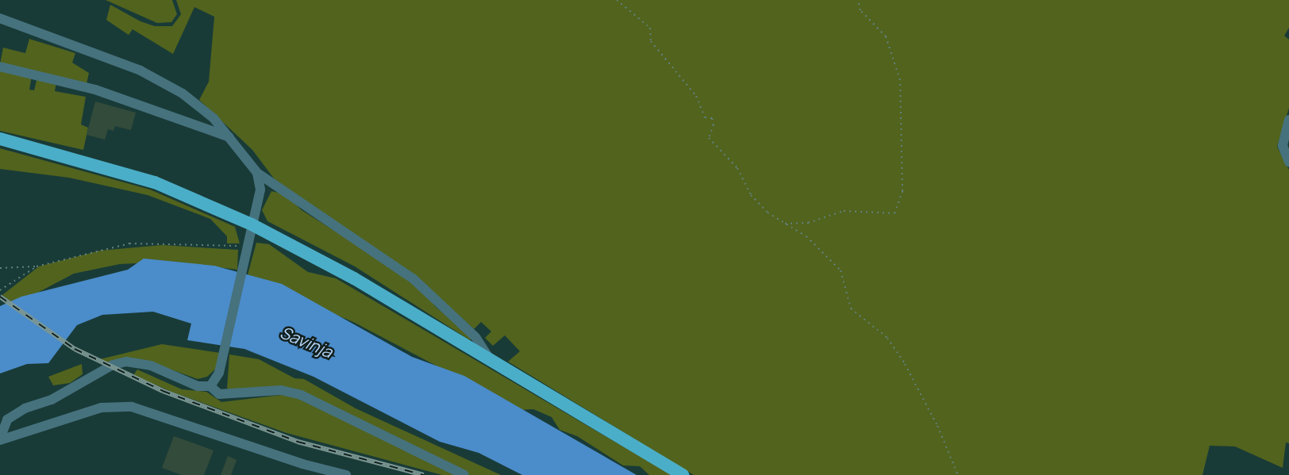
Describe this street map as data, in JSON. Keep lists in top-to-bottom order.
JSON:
{
  "water": ["Savinja"]
}
